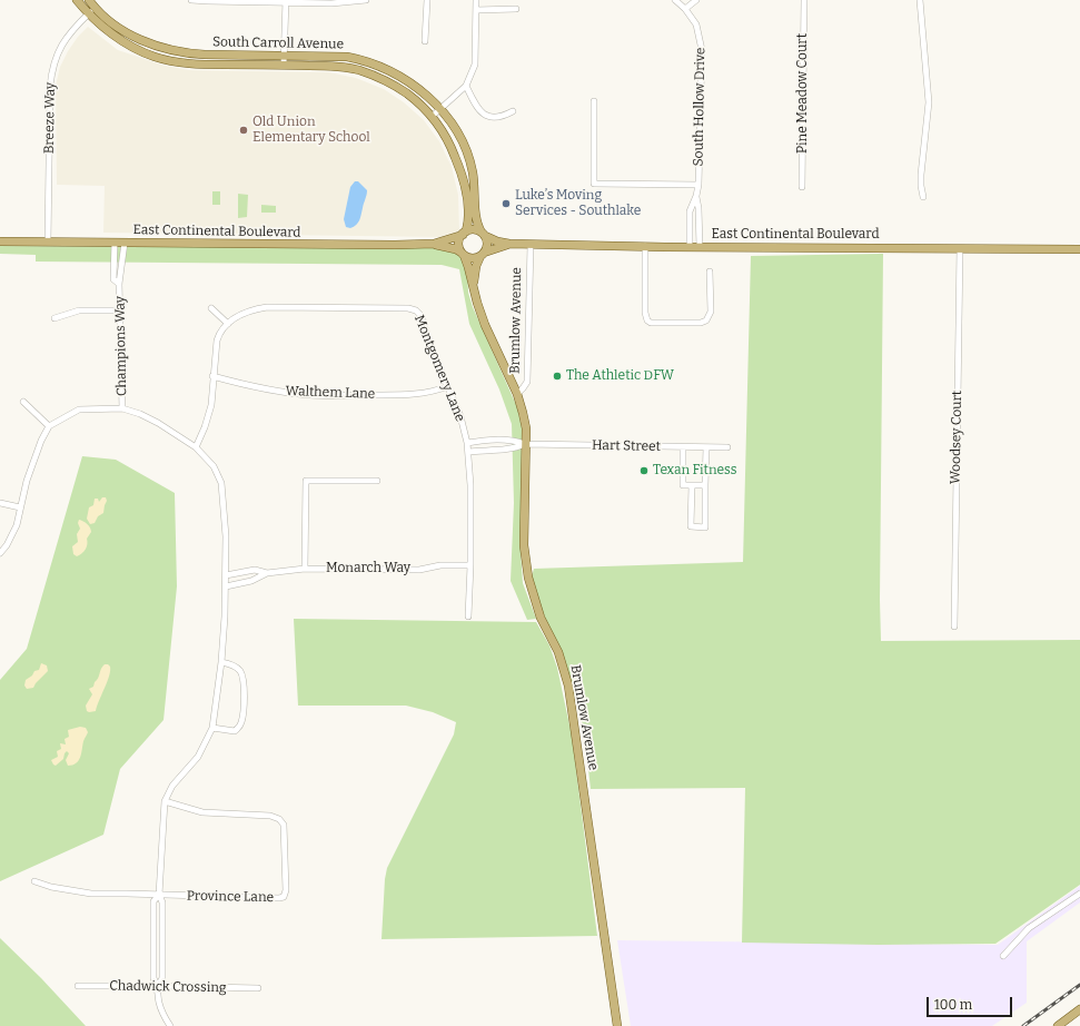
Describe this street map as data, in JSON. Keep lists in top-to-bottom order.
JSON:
{
  "streets": {
    "main road": ["South Carroll Avenue", "East Continental Boulevard", "Brumlow Avenue"],
    "street": [
      "Pine Meadow Court",
      "South Hollow Drive",
      "Breeze Way",
      "Champions Way",
      "Montgomery Lane",
      "Walthem Lane",
      "Woodsey Court",
      "Hart Street",
      "Monarch Way",
      "Province Lane",
      "Chadwick Crossing"
    ]
  },
  "crossings": [
    ["South Carroll Avenue", "Breeze Way"],
    ["South Carroll Avenue", "East Continental Boulevard"],
    ["South Carroll Avenue", "Brumlow Avenue"],
    ["South Hollow Drive", "East Continental Boulevard"],
    ["Breeze Way", "East Continental Boulevard"],
    ["East Continental Boulevard", "Brumlow Avenue"],
    ["East Continental Boulevard", "Champions Way"],
    ["East Continental Boulevard", "Woodsey Court"],
    ["Brumlow Avenue", "Hart Street"],
    ["Montgomery Lane", "Walthem Lane"],
    ["Montgomery Lane", "Monarch Way"]
  ],
  "places": [
    "Old Union Elementary School",
    "Luke’s Moving Services - Southlake",
    "The Athletic DFW",
    "Texan Fitness"
  ],
  "scale_bar": "100 m"
}
